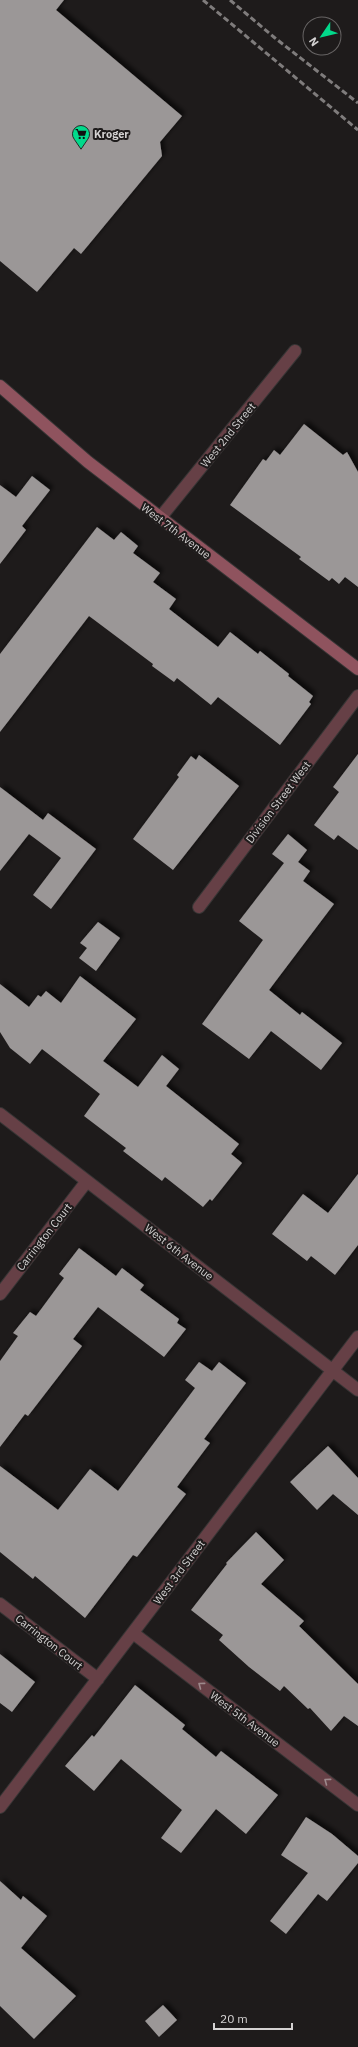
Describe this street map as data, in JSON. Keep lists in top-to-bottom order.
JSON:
{
  "streets": {
    "street": [
      "West 2nd Street",
      "West 7th Avenue",
      "Division Street West",
      "Carrington Court",
      "West 6th Avenue",
      "West 3rd Street",
      "West 5th Avenue"
    ]
  },
  "crossings": [
    ["West 2nd Street", "West 7th Avenue"],
    ["Carrington Court", "West 6th Avenue"],
    ["Carrington Court", "West 3rd Street"],
    ["West 6th Avenue", "West 3rd Street"],
    ["West 3rd Street", "West 5th Avenue"]
  ],
  "one_way": ["West 5th Avenue"],
  "places": {
    "supermarket": ["Kroger"]
  },
  "scale_bar": "20 m",
  "north": "bottom left"
}
